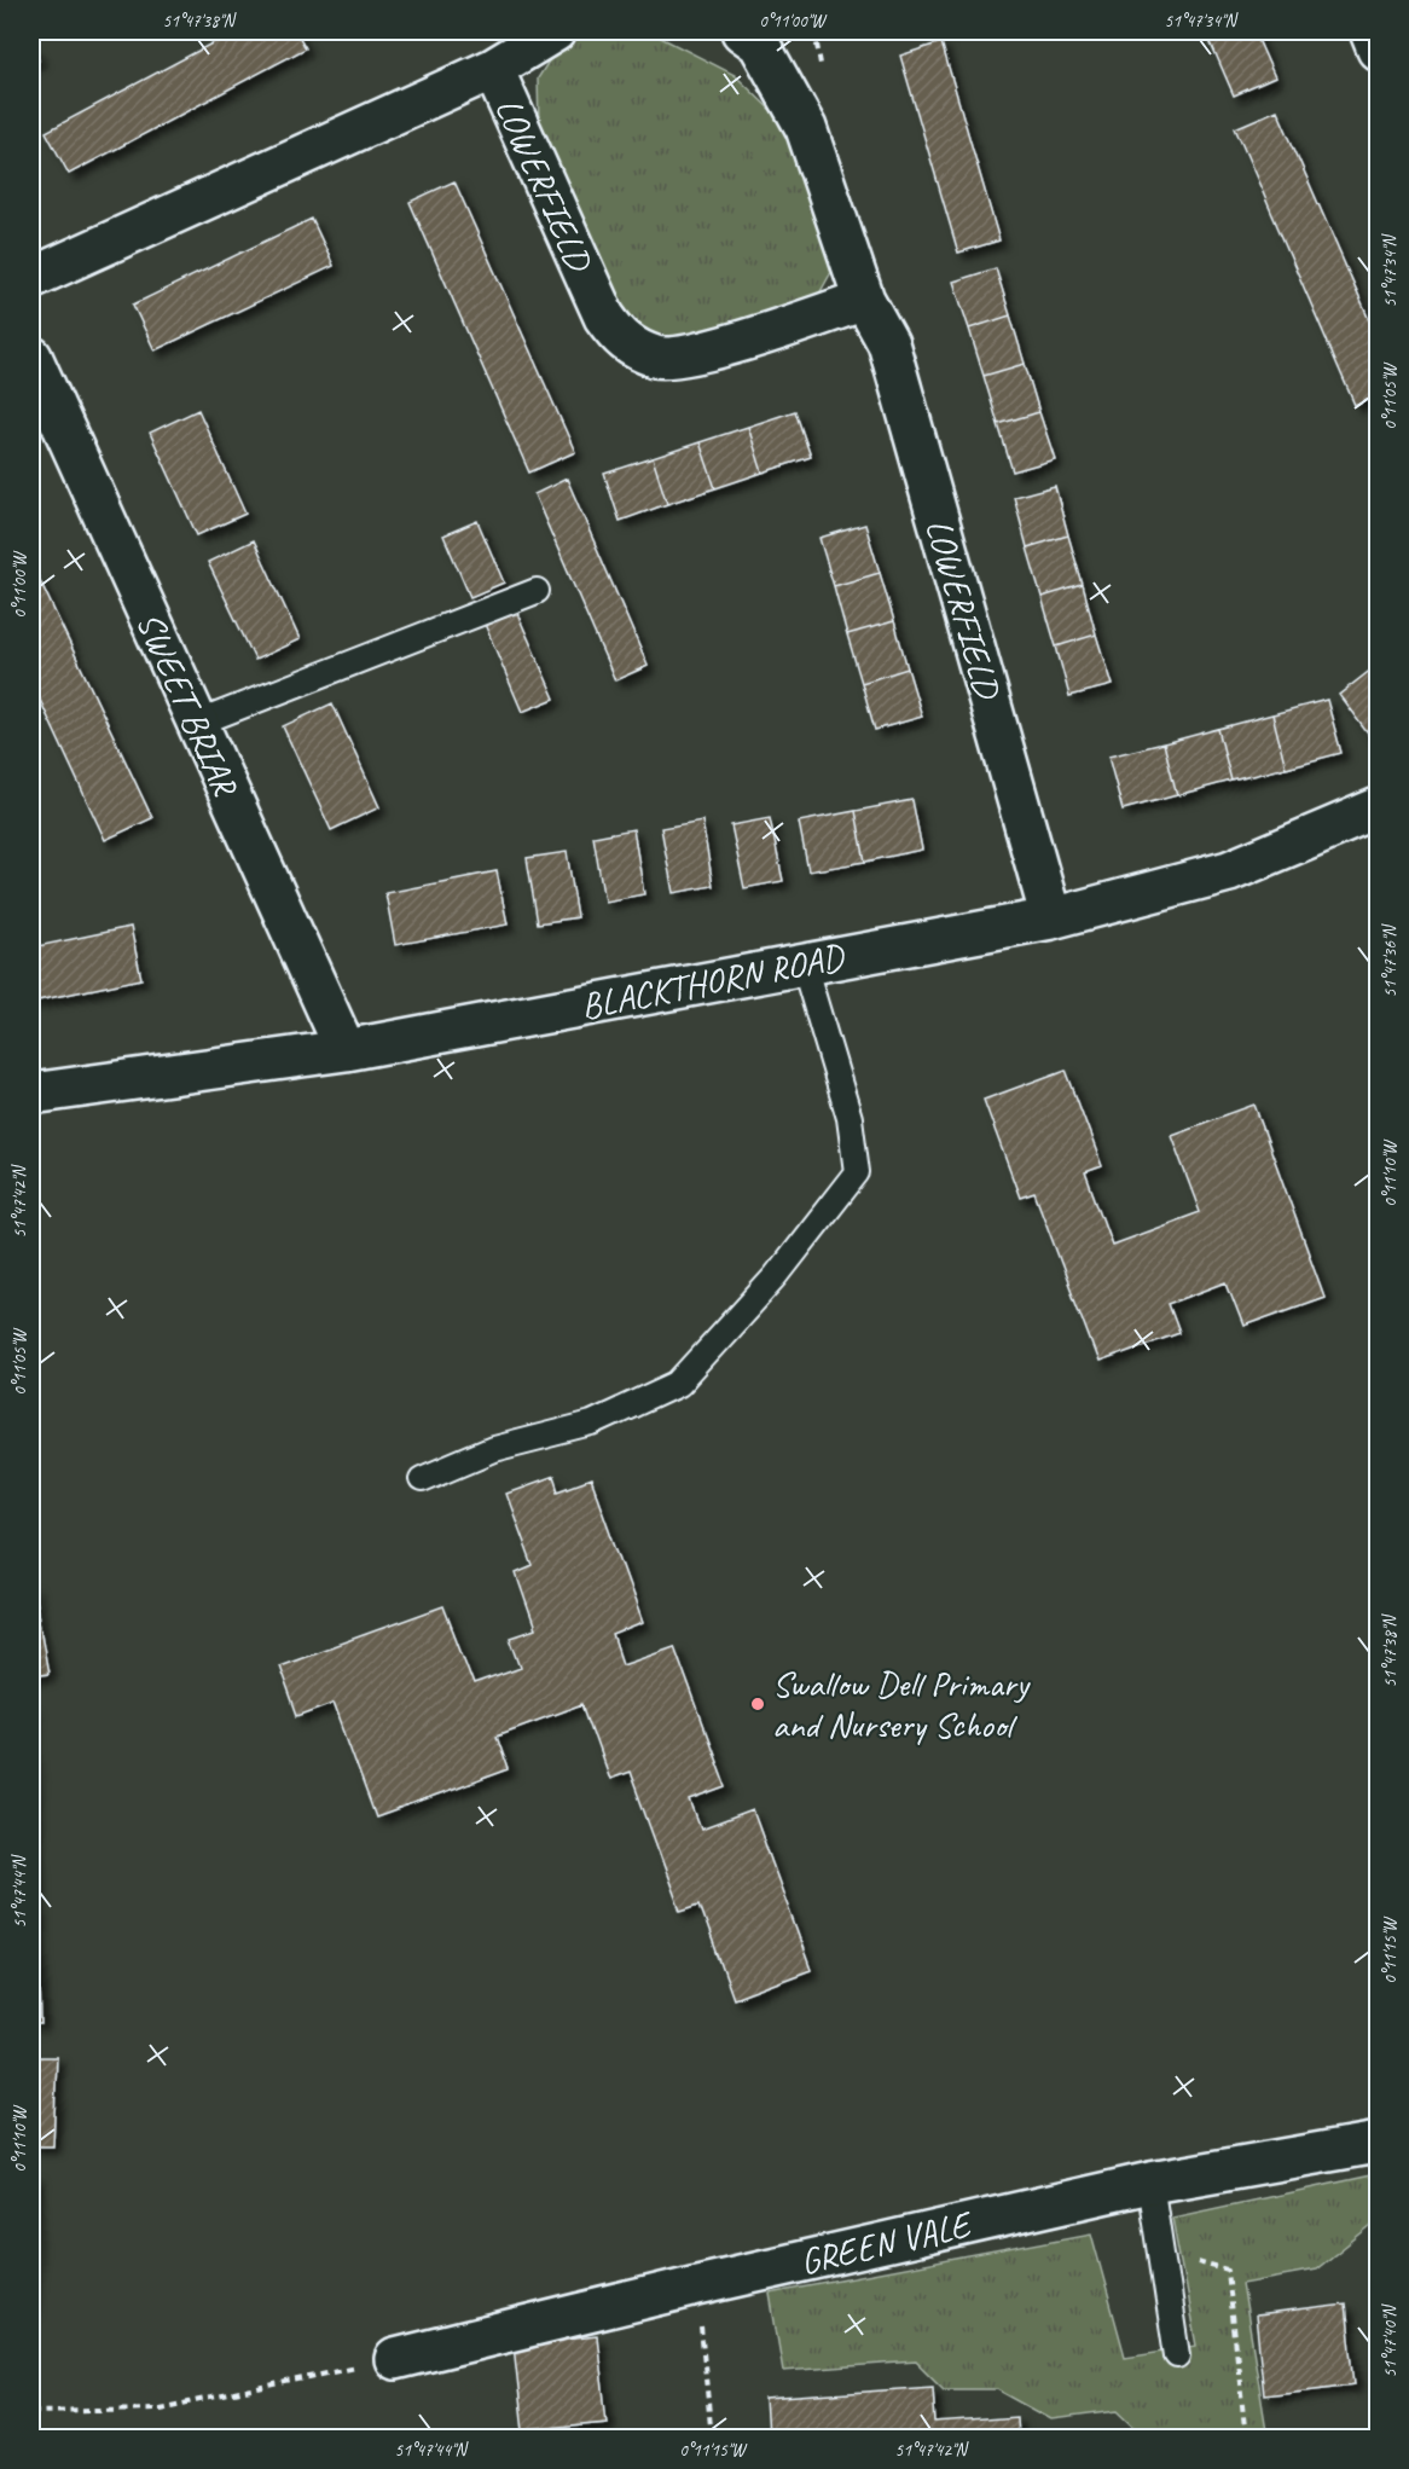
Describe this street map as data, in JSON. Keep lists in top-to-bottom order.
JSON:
{
  "streets": {
    "street": [
      "LOWERFIELD",
      "SWEET BRIAR",
      "BLACKTHORN ROAD",
      "GREEN VALE"
    ]
  },
  "crossings": [
    ["LOWERFIELD", "BLACKTHORN ROAD"],
    ["SWEET BRIAR", "BLACKTHORN ROAD"]
  ],
  "places": ["Swallow Dell Primary and Nursery School"],
  "coordinates": [
    "51°47'38\"N",
    "0°11'00\"W",
    "51°47'34\"N",
    "0°11'05\"W",
    "51°47'36\"N",
    "0°11'10\"W",
    "51°47'42\"N",
    "51°47'44\"N",
    "0°11'15\"W",
    "51°47'40\"N"
  ]
}
